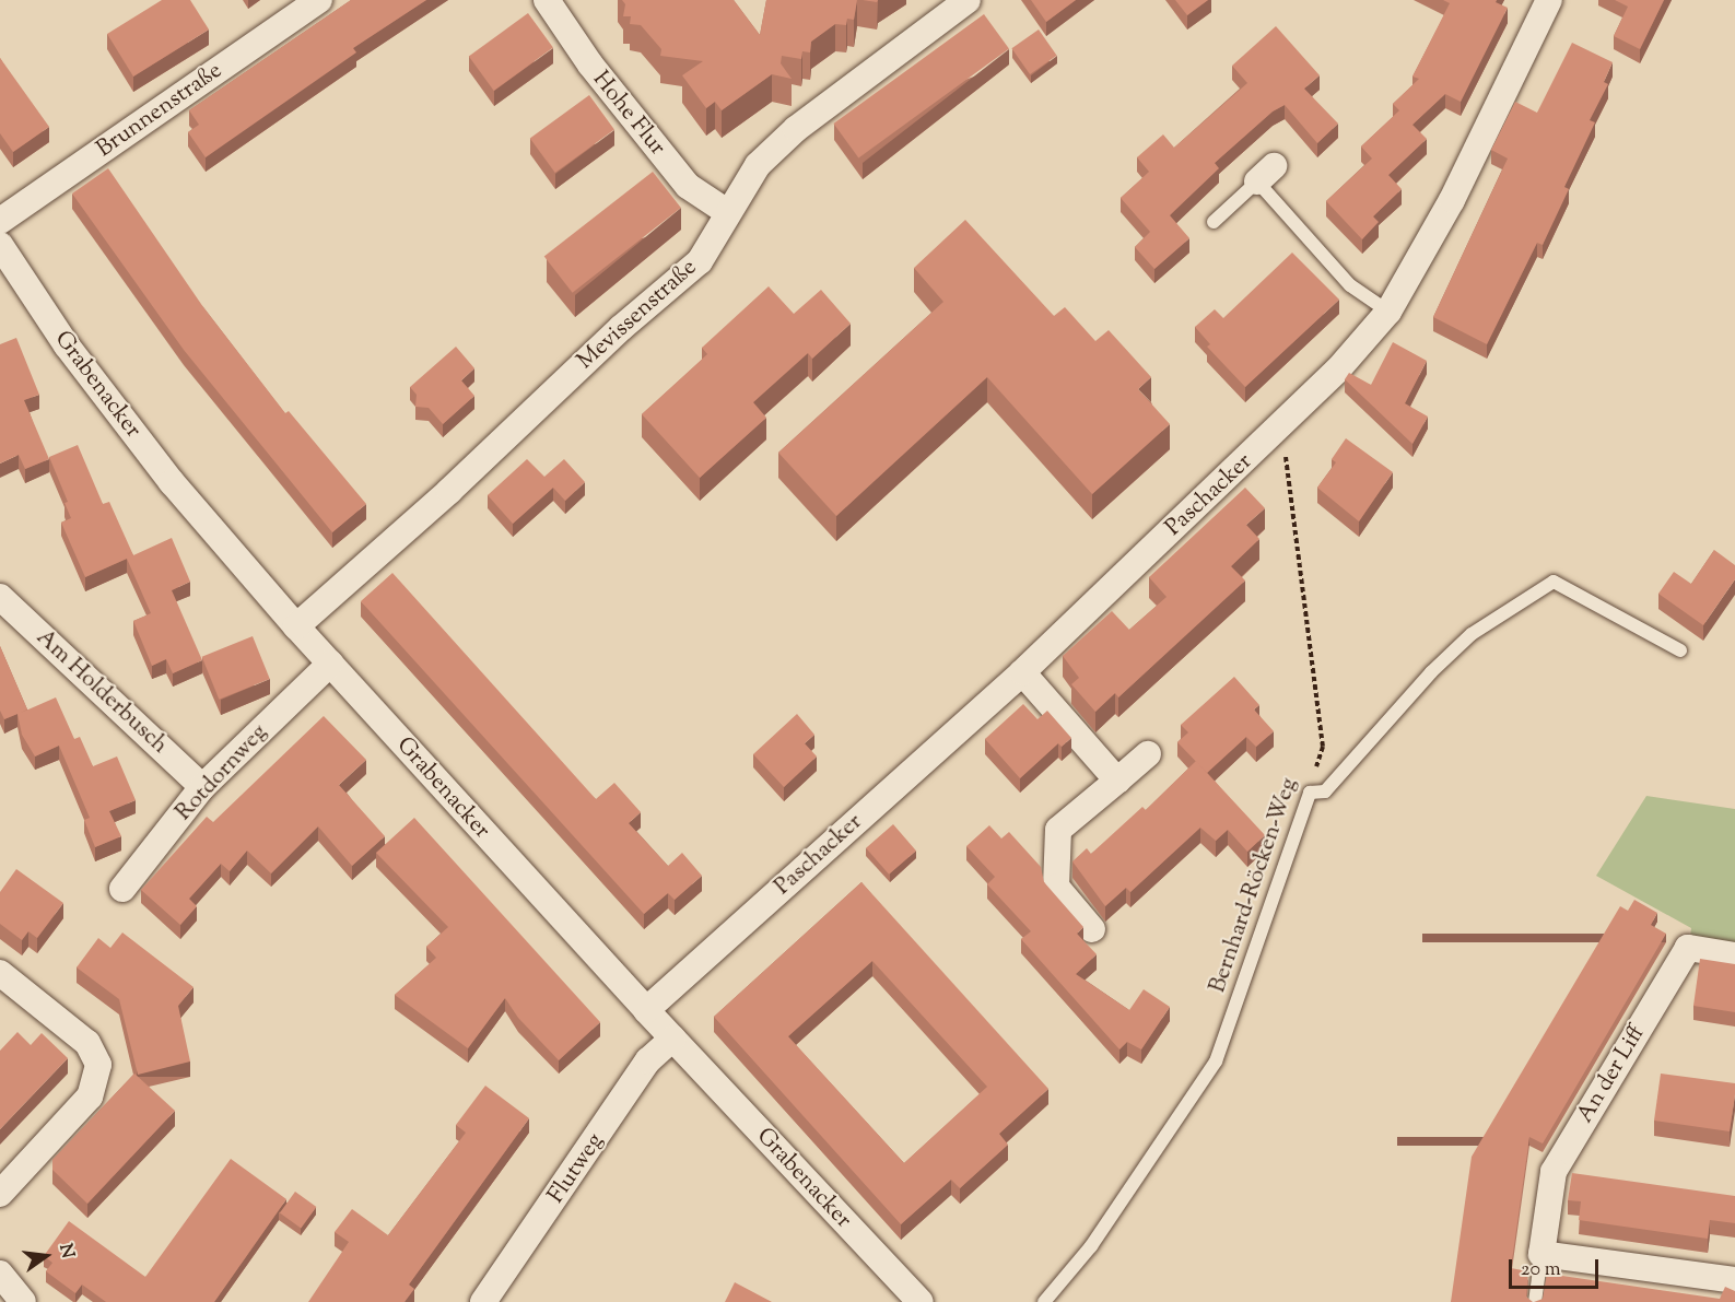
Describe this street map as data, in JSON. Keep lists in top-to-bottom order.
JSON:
{
  "streets": {
    "street": [
      "Brunnenstraße",
      "Hohe Flur",
      "Mevissenstraße",
      "Grabenacker",
      "Paschacker",
      "Am Holderbusch",
      "Rotdornweg",
      "An der Liff",
      "Flutweg"
    ],
    "lane": ["Bernhard-Röcken-Weg"]
  },
  "crossings": [
    ["Hohe Flur", "Mevissenstraße"],
    ["Mevissenstraße", "Grabenacker"],
    ["Grabenacker", "Paschacker"],
    ["Grabenacker", "Rotdornweg"],
    ["Grabenacker", "Flutweg"],
    ["Paschacker", "Bernhard-Röcken-Weg"],
    ["Am Holderbusch", "Rotdornweg"]
  ],
  "scale_bar": "20 m",
  "north": "right"
}
